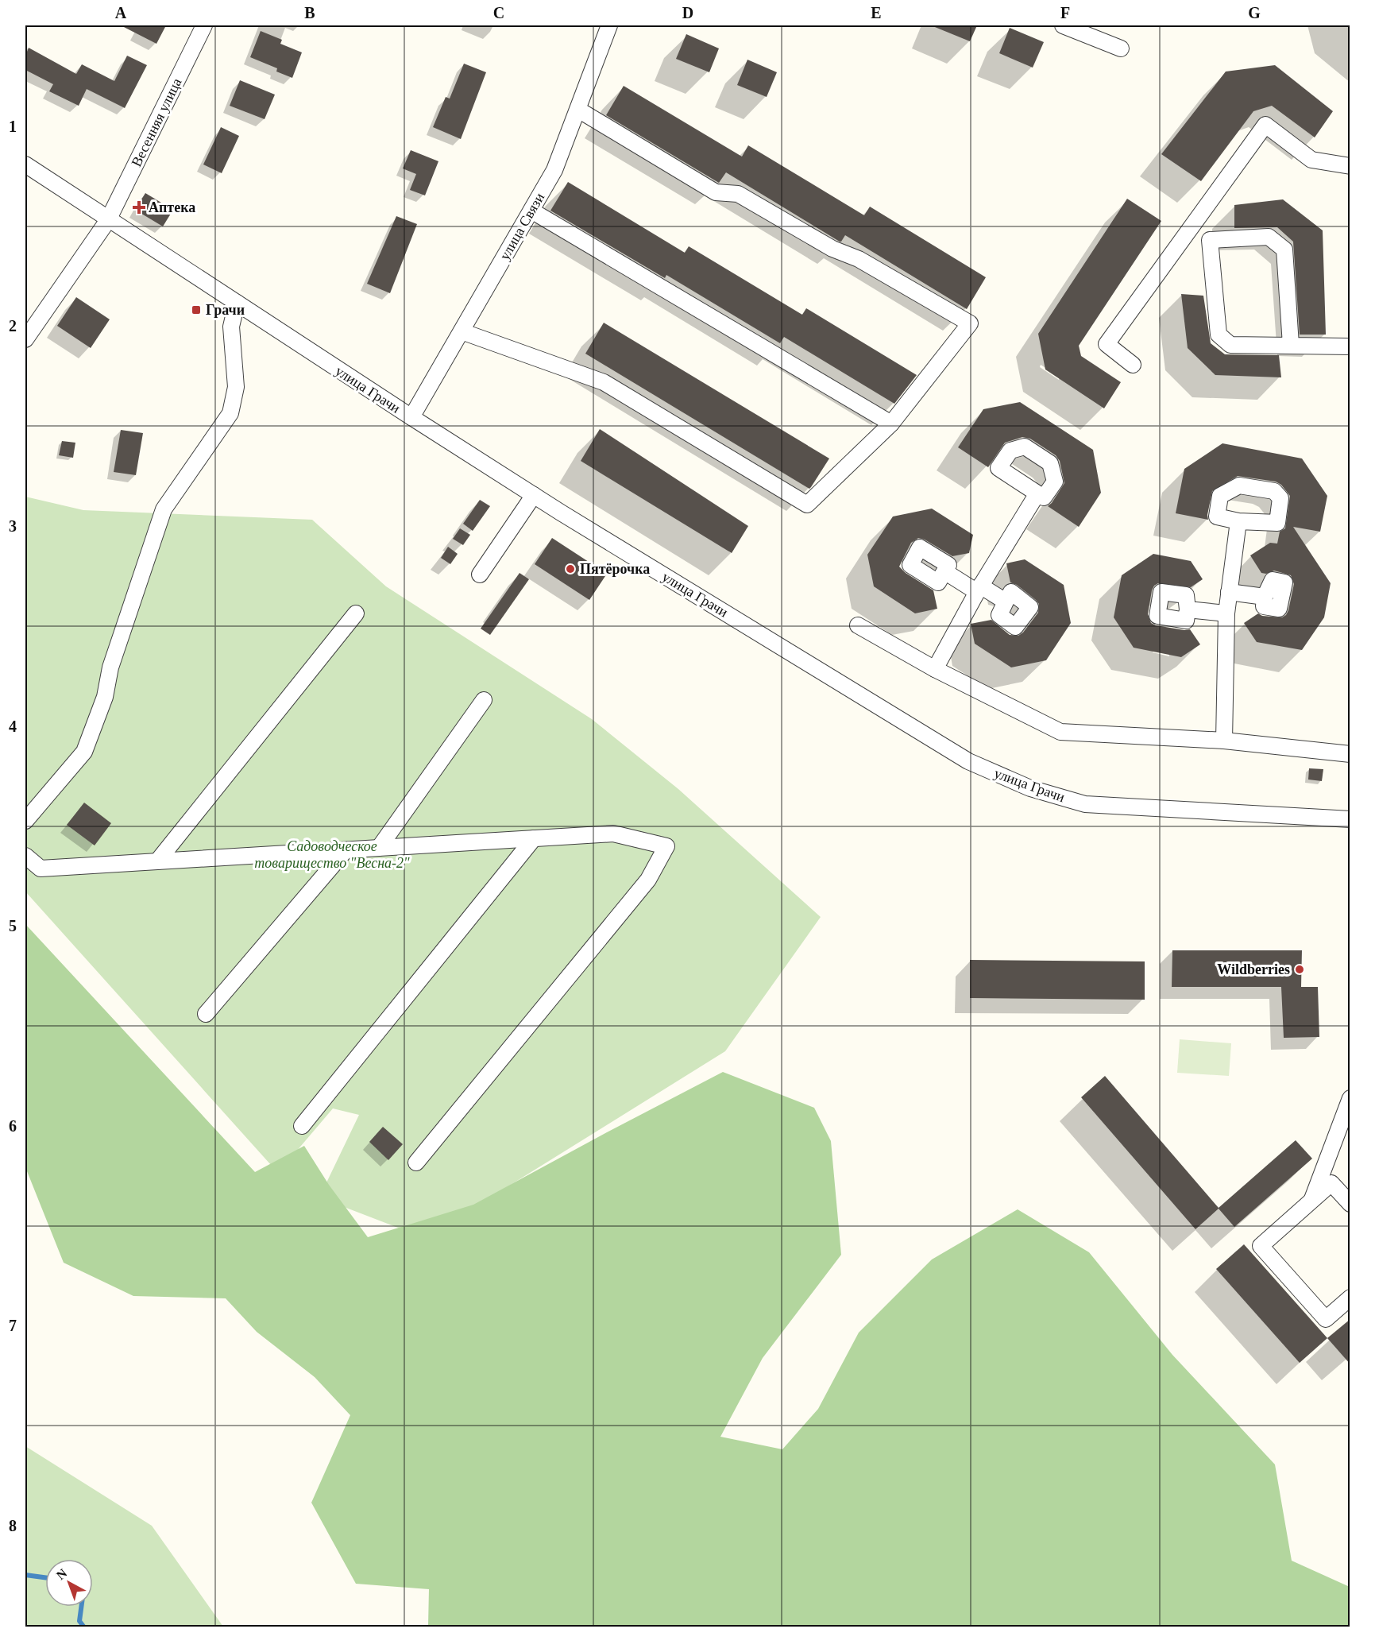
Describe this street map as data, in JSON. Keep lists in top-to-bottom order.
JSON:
{
  "streets": {
    "street": ["Весенняя улица", "улица Связи", "улица Грачи"]
  },
  "crossings": [
    ["Весенняя улица", "улица Грачи"],
    ["улица Связи", "улица Грачи"]
  ],
  "parks": ["Садоводческое товарищество \"Весна-2\""],
  "places": {
    "health": ["Аптека"],
    "transit": ["Грачи"],
    "other": ["Пятёрочка", "Wildberries"]
  },
  "north": "top left",
  "grid": {
    "columns": [
      "A",
      "B",
      "C",
      "D",
      "E",
      "F",
      "G"
    ],
    "rows": [
      "1",
      "2",
      "3",
      "4",
      "5",
      "6",
      "7",
      "8"
    ]
  }
}
